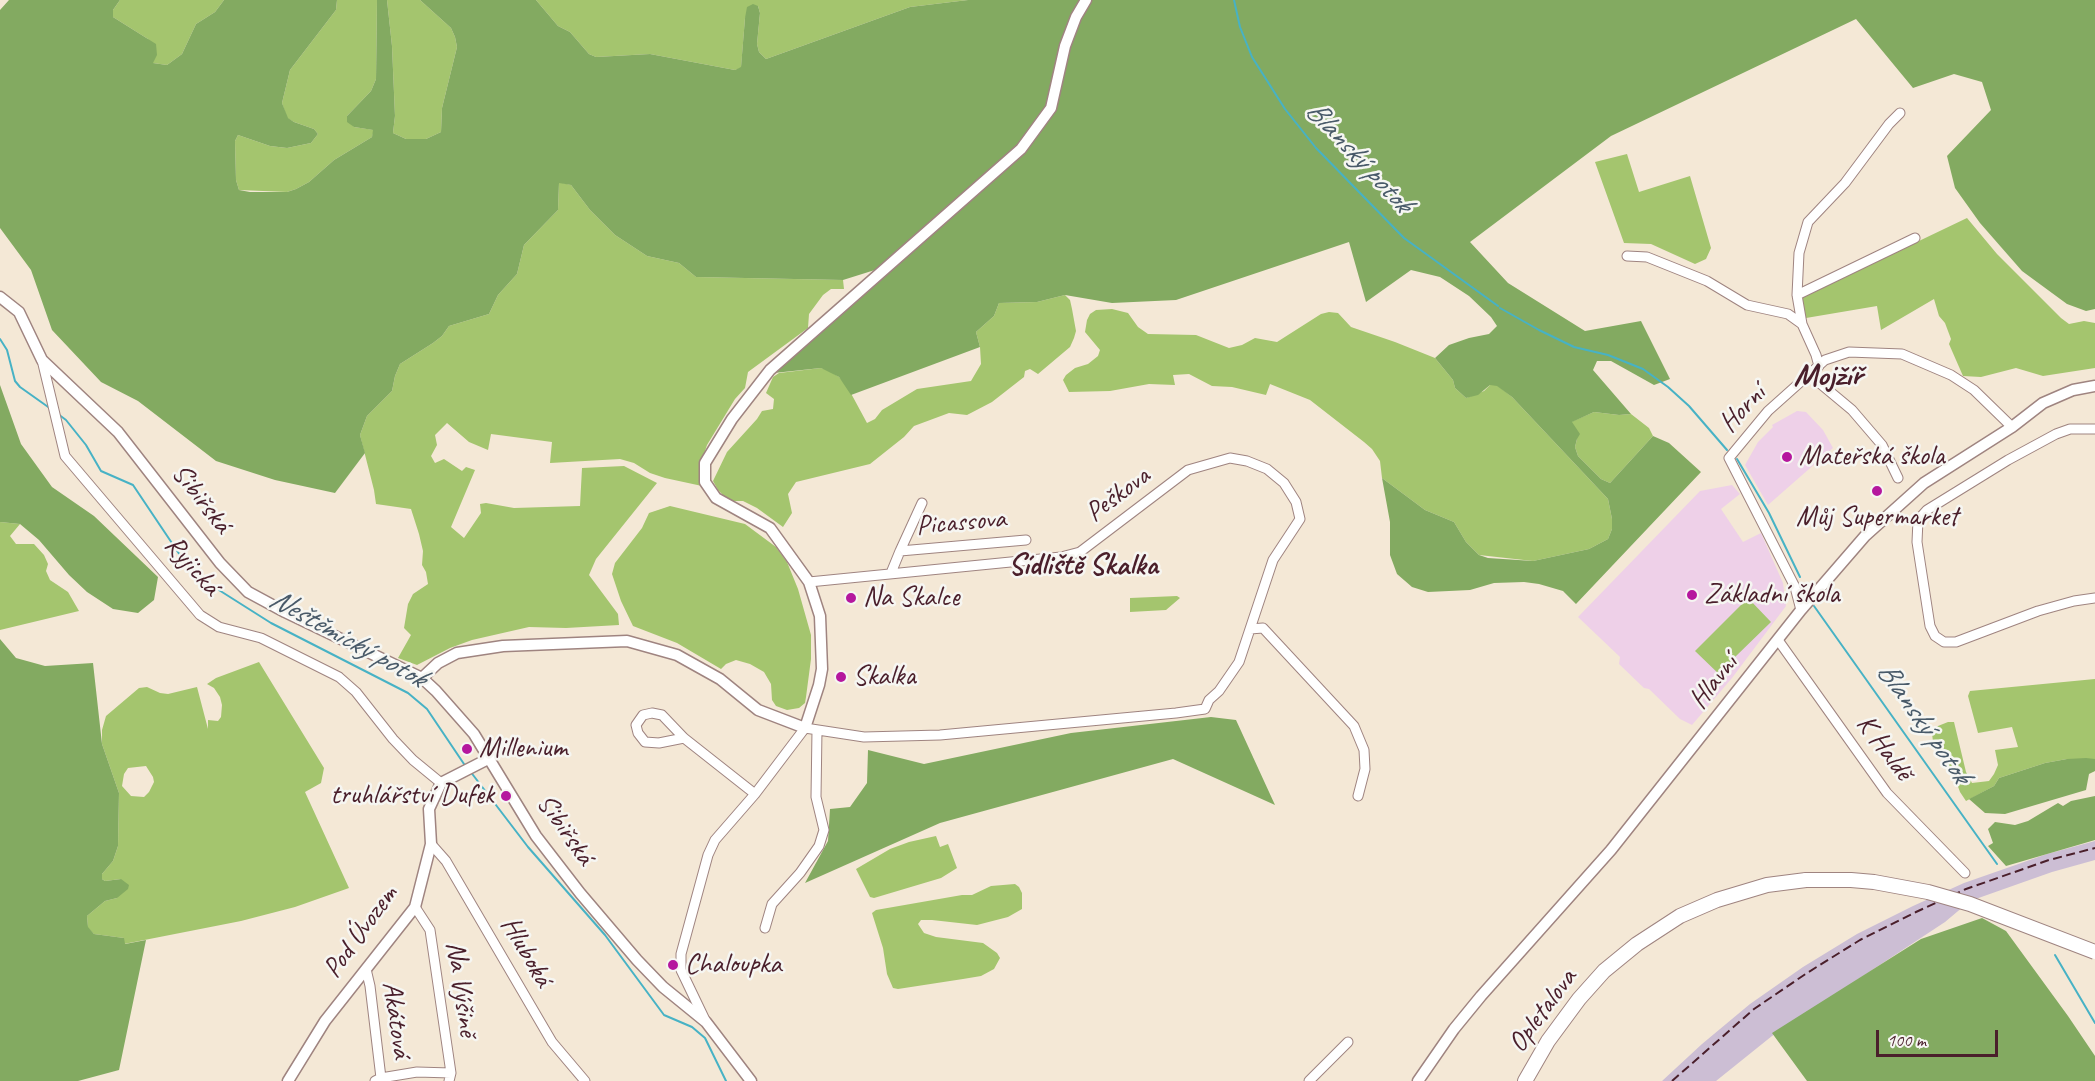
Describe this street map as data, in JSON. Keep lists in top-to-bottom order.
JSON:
{
  "streets": {
    "main road": ["Opletalova"],
    "street": [
      "Horní",
      "Peškova",
      "Sibiřská",
      "Picassova",
      "Ryjická",
      "Hlavní",
      "K Haldě",
      "Pod Úvozem",
      "Hluboká",
      "Na Výšině",
      "Akátová"
    ]
  },
  "crossings": [
    ["Horní", "Hlavní"],
    ["Peškova", "Picassova"],
    ["Sibiřská", "Ryjická"],
    ["Ryjická", "Pod Úvozem"],
    ["Hlavní", "K Haldě"],
    ["Pod Úvozem", "Hluboká"],
    ["Pod Úvozem", "Na Výšině"],
    ["Pod Úvozem", "Akátová"]
  ],
  "districts": ["Mojžíř", "Sídliště Skalka"],
  "water": ["Blanský potok", "Neštěmický potok"],
  "places": [
    "Mateřská škola",
    "Můj Supermarket",
    "Základní škola",
    "Na Skalce",
    "Skalka",
    "Millenium",
    "truhlářství Dufek",
    "Chaloupka"
  ],
  "scale_bar": "100 m"
}
